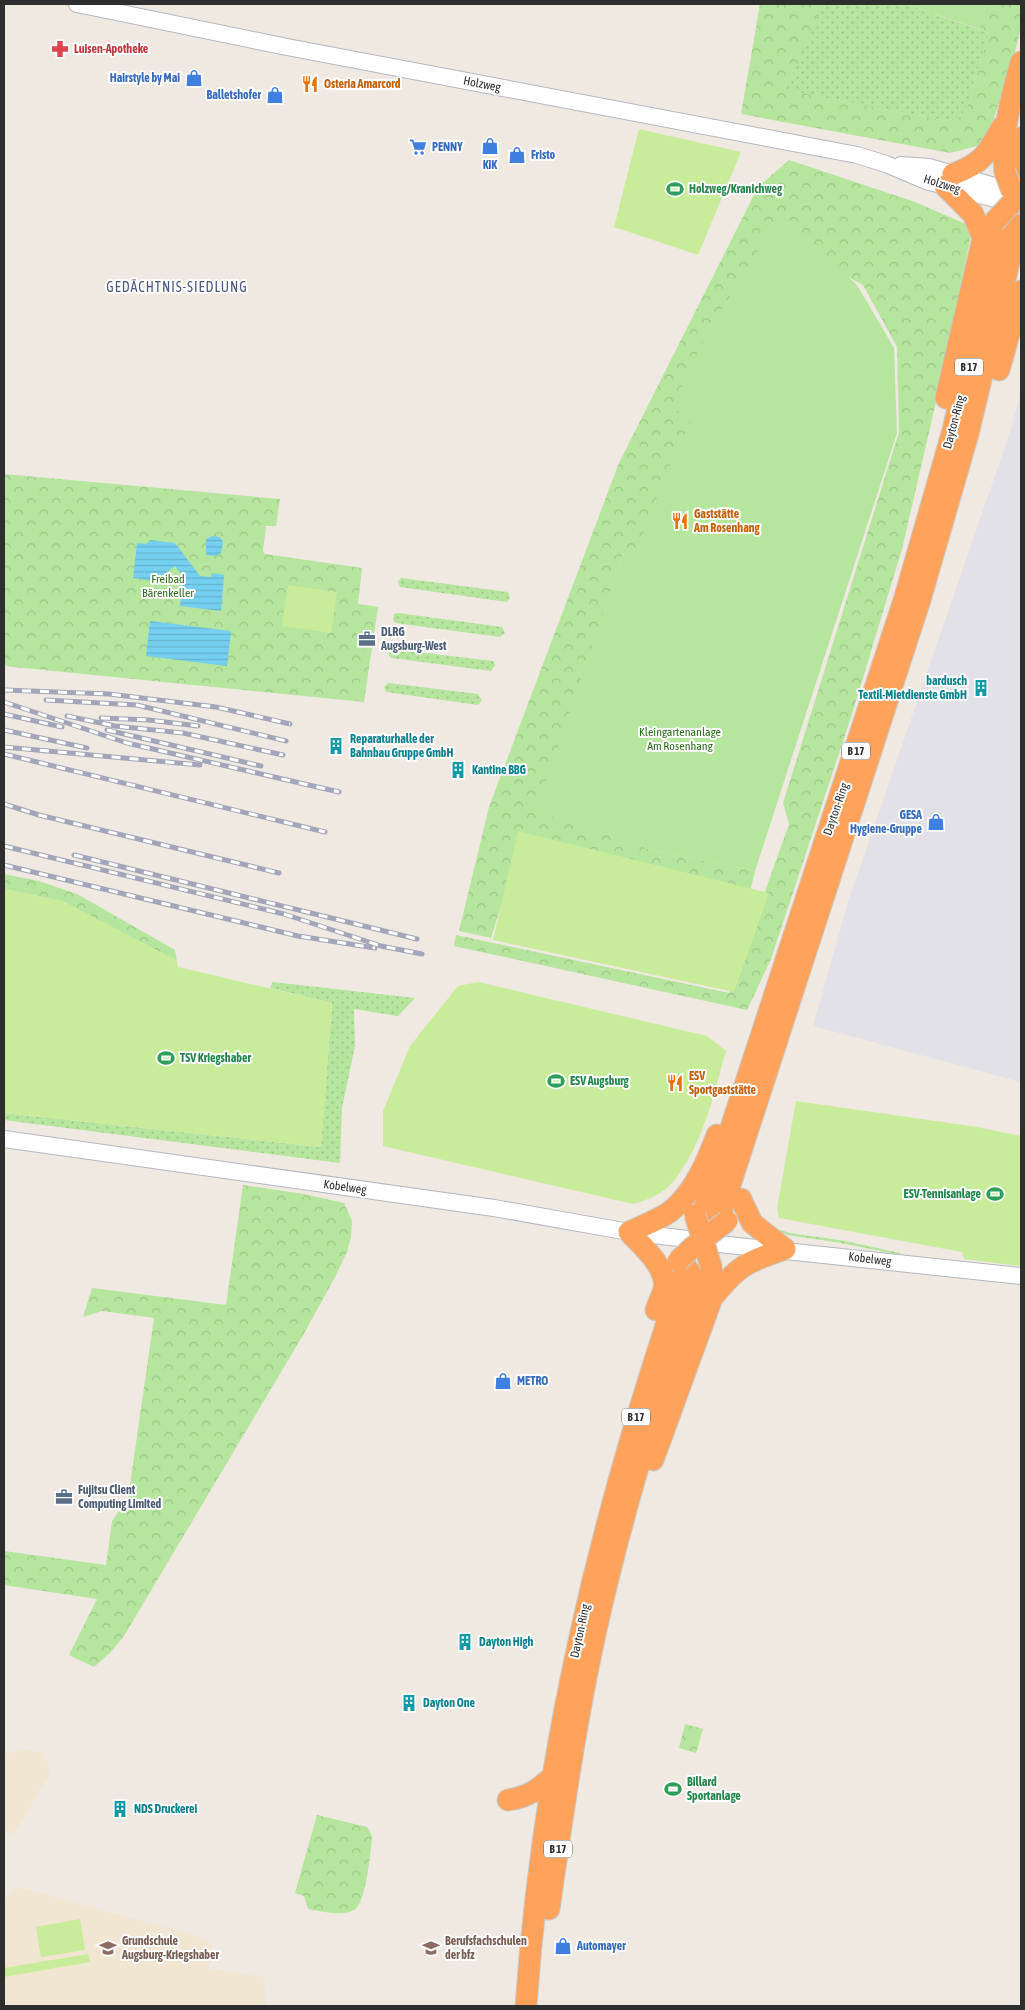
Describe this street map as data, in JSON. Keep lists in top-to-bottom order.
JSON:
{
  "streets": {
    "highway": ["B 17", "Dayton-Ring"],
    "street": ["Holzweg", "Kobelweg"]
  },
  "crossings": [
    ["Holzweg", "Dayton-Ring"]
  ],
  "districts": ["GEDÄCHTNIS-SIEDLUNG"],
  "parks": ["Freibad Bärenkeller", "Kleingartenanlage Am Rosenhang"],
  "places": {
    "pharmacy": ["Luisen-Apotheke"],
    "shop": [
      "Hairstyle by Mai",
      "Balletshofer",
      "KiK",
      "Fristo",
      "GESA Hygiene-Gruppe",
      "METRO",
      "Automayer"
    ],
    "restaurant": ["Osteria Amarcord", "Gaststätte Am Rosenhang", "ESV Sportgaststätte"],
    "supermarket": ["PENNY"],
    "sports": [
      "Holzweg/Kranichweg",
      "TSV Kriegshaber",
      "ESV Augsburg",
      "ESV-Tennisanlage",
      "Billard Sportanlage"
    ],
    "office": ["DLRG Augsburg-West", "Fujitsu Client Computing Limited"],
    "building": [
      "bardusch Textil-Mietdienste GmbH",
      "Reparaturhalle der Bahnbau Gruppe GmbH",
      "Kantine BBG",
      "Dayton High",
      "Dayton One",
      "NDS Druckerei"
    ],
    "school or university": ["Grundschule Augsburg-Kriegshaber", "Berufsfachschulen der bfz"]
  }
}
